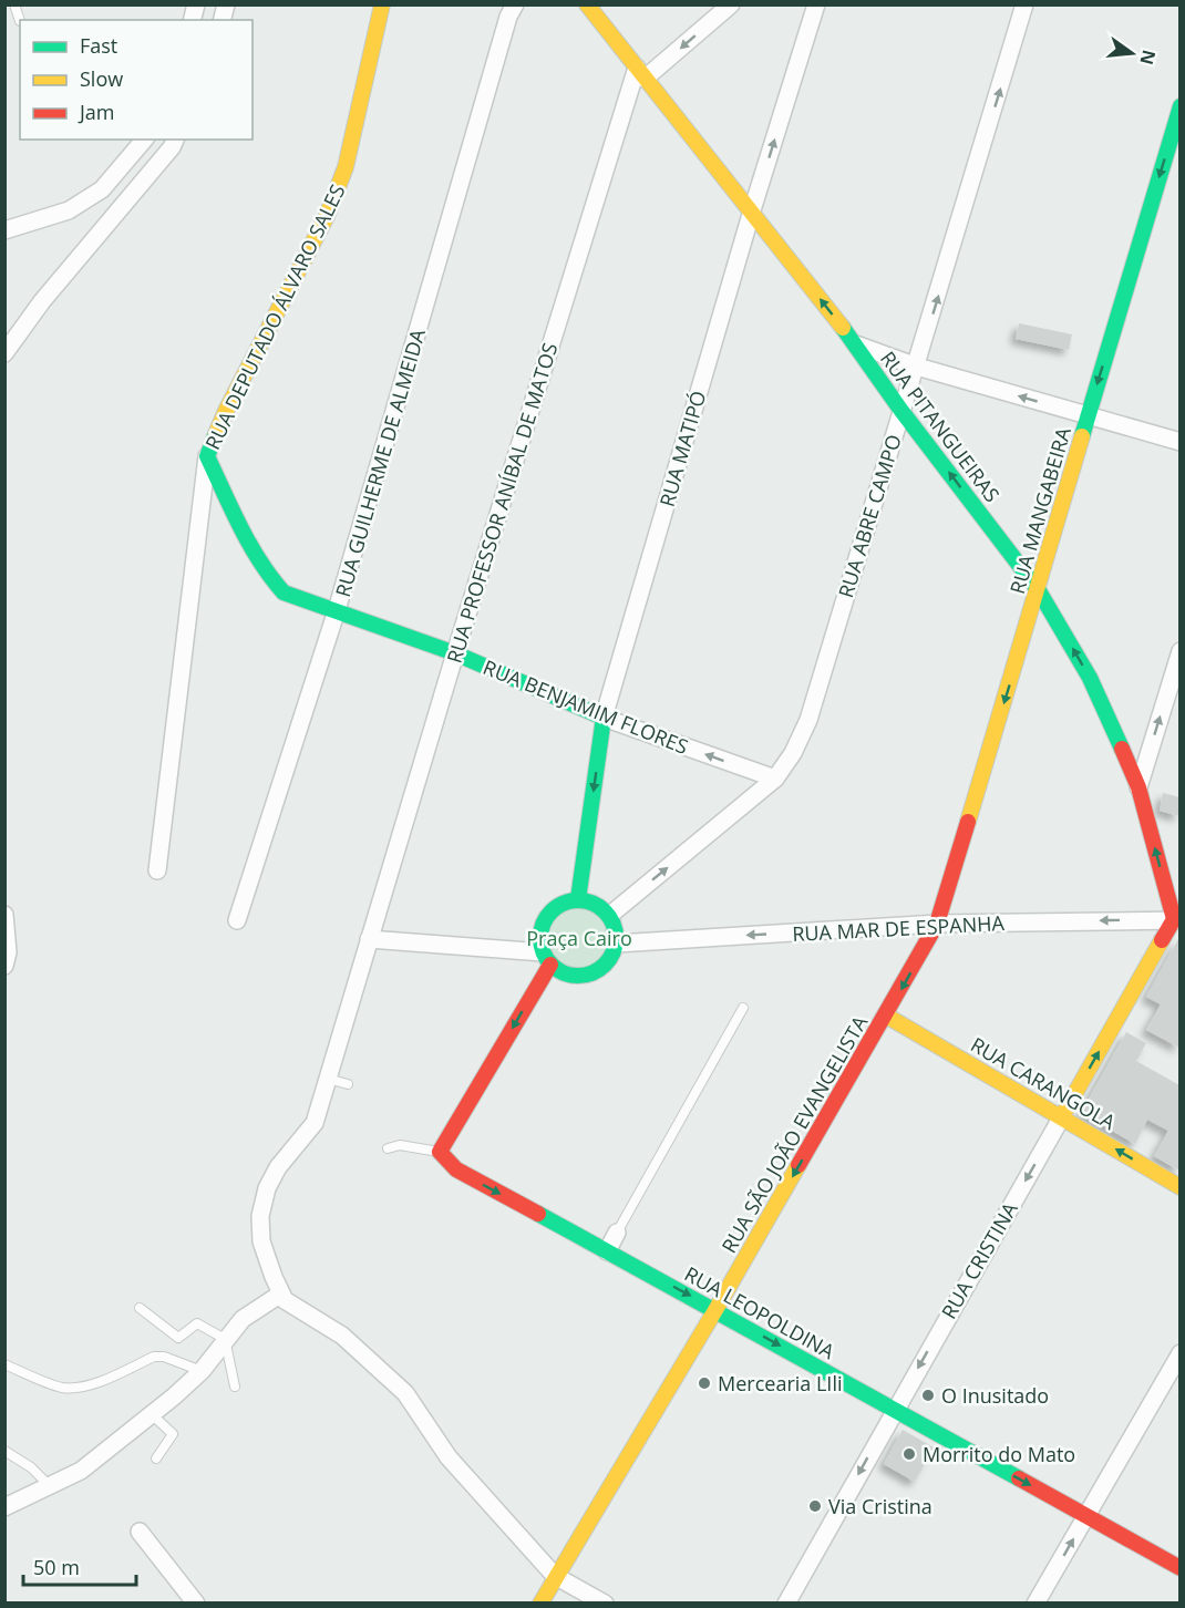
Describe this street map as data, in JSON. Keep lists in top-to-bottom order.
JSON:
{
  "streets": {
    "street": [
      "RUA DEPUTADO ÁLVARO SALES",
      "RUA PITANGUEIRAS",
      "RUA MATIPÓ",
      "RUA GUILHERME DE ALMEIDA",
      "RUA PROFESSOR ANÍBAL DE MATOS",
      "RUA MANGABEIRA",
      "RUA ABRE CAMPO",
      "RUA BENJAMIM FLORES",
      "RUA MAR DE ESPANHA",
      "RUA CARANGOLA",
      "RUA SÃO JOÃO EVANGELISTA",
      "RUA CRISTINA",
      "RUA LEOPOLDINA"
    ]
  },
  "crossings": [
    ["RUA DEPUTADO ÁLVARO SALES", "RUA BENJAMIM FLORES"],
    ["RUA PITANGUEIRAS", "RUA MATIPÓ"],
    ["RUA PITANGUEIRAS", "RUA PROFESSOR ANÍBAL DE MATOS"],
    ["RUA PITANGUEIRAS", "RUA MANGABEIRA"],
    ["RUA PITANGUEIRAS", "RUA ABRE CAMPO"],
    ["RUA PITANGUEIRAS", "RUA MAR DE ESPANHA"],
    ["RUA PITANGUEIRAS", "RUA CRISTINA"],
    ["RUA MATIPÓ", "RUA ABRE CAMPO"],
    ["RUA MATIPÓ", "RUA BENJAMIM FLORES"],
    ["RUA MATIPÓ", "RUA MAR DE ESPANHA"],
    ["RUA GUILHERME DE ALMEIDA", "RUA BENJAMIM FLORES"],
    ["RUA PROFESSOR ANÍBAL DE MATOS", "RUA BENJAMIM FLORES"],
    ["RUA MANGABEIRA", "RUA MAR DE ESPANHA"],
    ["RUA MANGABEIRA", "RUA SÃO JOÃO EVANGELISTA"],
    ["RUA ABRE CAMPO", "RUA BENJAMIM FLORES"],
    ["RUA ABRE CAMPO", "RUA MAR DE ESPANHA"],
    ["RUA MAR DE ESPANHA", "RUA SÃO JOÃO EVANGELISTA"],
    ["RUA MAR DE ESPANHA", "RUA CRISTINA"],
    ["RUA CARANGOLA", "RUA SÃO JOÃO EVANGELISTA"],
    ["RUA CARANGOLA", "RUA CRISTINA"],
    ["RUA SÃO JOÃO EVANGELISTA", "RUA LEOPOLDINA"],
    ["RUA CRISTINA", "RUA LEOPOLDINA"]
  ],
  "one_way": [
    "RUA PITANGUEIRAS",
    "RUA MANGABEIRA",
    "RUA ABRE CAMPO",
    "RUA MAR DE ESPANHA",
    "RUA CARANGOLA",
    "RUA SÃO JOÃO EVANGELISTA",
    "RUA LEOPOLDINA"
  ],
  "parks": ["Praça Cairo"],
  "places": [
    "Mercearia LIli",
    "O Inusitado",
    "Morrito do Mato",
    "Via Cristina"
  ],
  "legend": ["Fast", "Slow", "Jam"],
  "scale_bar": "50 m",
  "north": "right"
}
